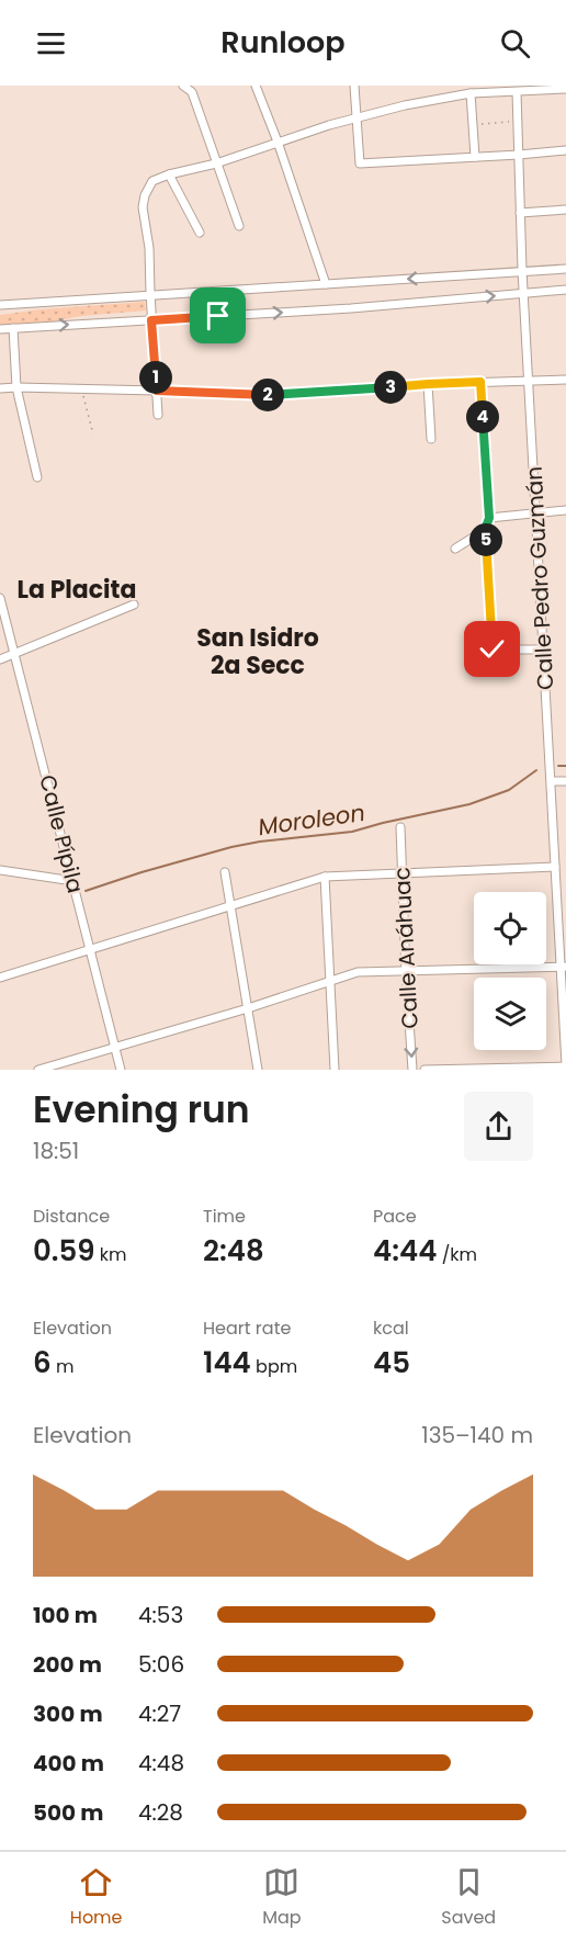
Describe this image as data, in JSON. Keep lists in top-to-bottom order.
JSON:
{
  "streets": {
    "street": ["Calle Pedro Guzmán", "Calle Pípila", "Calle Anáhuac"]
  },
  "one_way": ["Calle Anáhuac"],
  "districts": ["La Placita", "San Isidro 2a Secc"],
  "water": ["Moroleon"],
  "page": {
    "header": "Runloop",
    "pins": [
      "1",
      "3",
      "2",
      "4",
      "5"
    ],
    "heading": ["Evening run", "18:51"],
    "stats": [
      ["Distance", "0.59 km"],
      ["Time", "2:48"],
      ["Pace", "4:44 /km"],
      ["Elevation", "6 m"],
      ["Heart rate", "144 bpm"],
      ["kcal", "45"]
    ],
    "chart": ["Elevation", "135–140 m"],
    "list": [
      {
        "name": "100 m",
        "note": "4:53"
      },
      {
        "name": "200 m",
        "note": "5:06"
      },
      {
        "name": "300 m",
        "note": "4:27"
      },
      {
        "name": "400 m",
        "note": "4:48"
      },
      {
        "name": "500 m",
        "note": "4:28"
      }
    ],
    "tabs": ["Home", "Map", "Saved"]
  }
}
